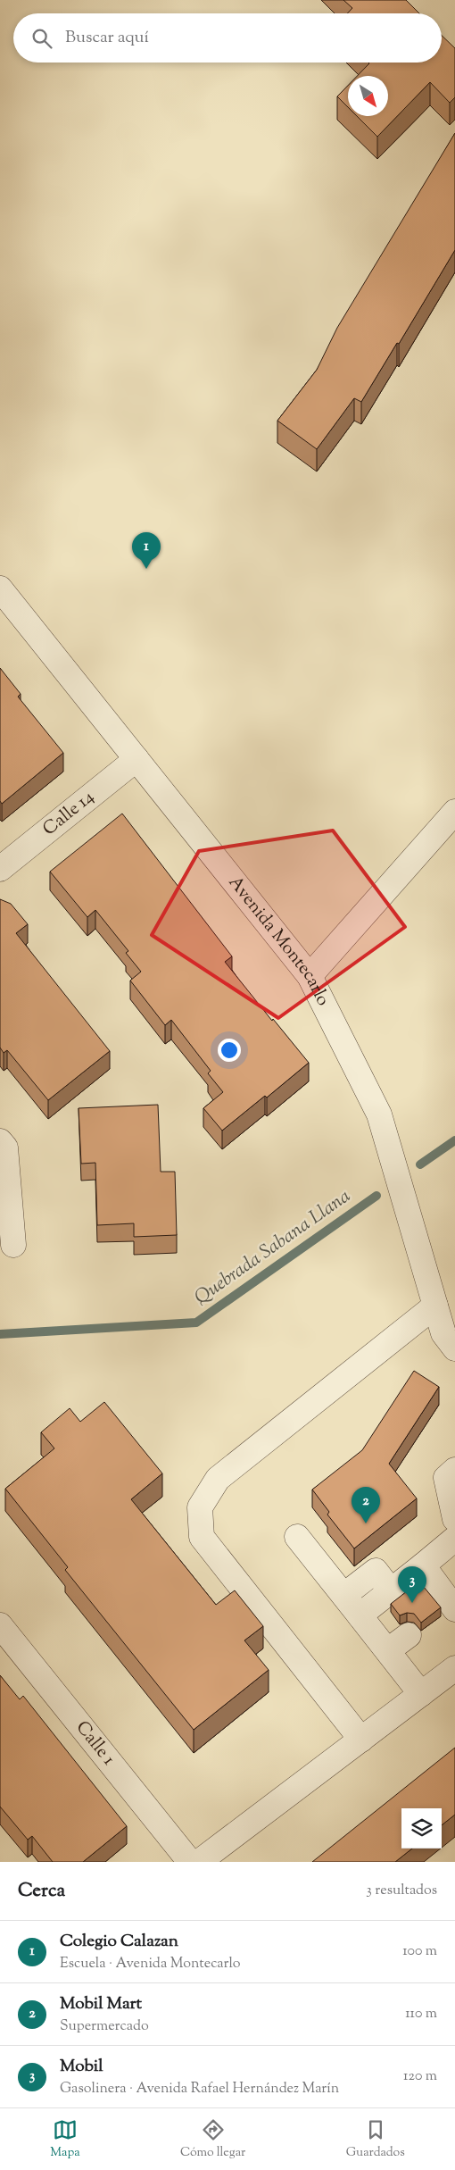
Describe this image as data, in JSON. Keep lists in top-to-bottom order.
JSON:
{
  "streets": {
    "street": ["Calle 14", "Avenida Montecarlo", "Calle 1"]
  },
  "crossings": [
    ["Calle 14", "Avenida Montecarlo"]
  ],
  "water": ["Quebrada Sabana Llana"],
  "north": "bottom right",
  "page": {
    "search": "Buscar aquí",
    "pins": ["1", "2", "3"],
    "heading": ["Cerca", "3 resultados"],
    "list": [
      {
        "mark": "1",
        "name": "Colegio Calazan",
        "note": "Escuela · Avenida Montecarlo",
        "value": "100 m"
      },
      {
        "mark": "2",
        "name": "Mobil Mart",
        "note": "Supermercado",
        "value": "110 m"
      },
      {
        "mark": "3",
        "name": "Mobil",
        "note": "Gasolinera · Avenida Rafael Hernández Marín",
        "value": "120 m"
      }
    ],
    "nav": ["Mapa", "Cómo llegar", "Guardados"]
  }
}
